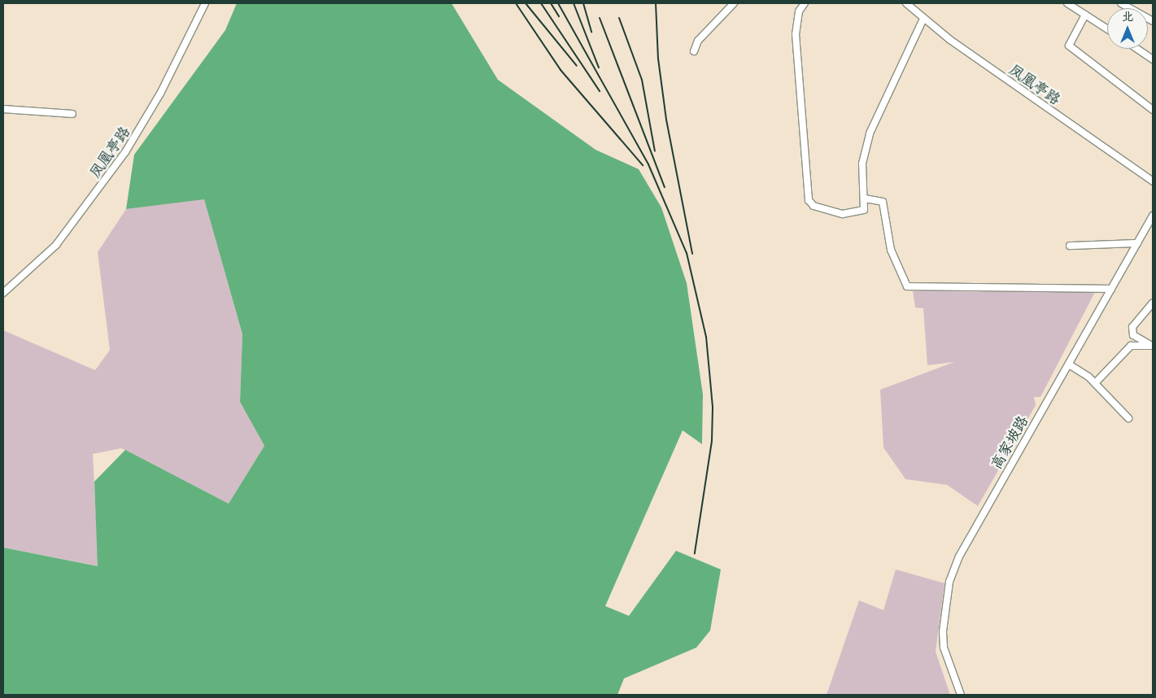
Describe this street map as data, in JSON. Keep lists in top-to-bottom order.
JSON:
{
  "streets": {
    "street": ["凤凰亭路", "高家坡路"]
  },
  "north": "top"
}
